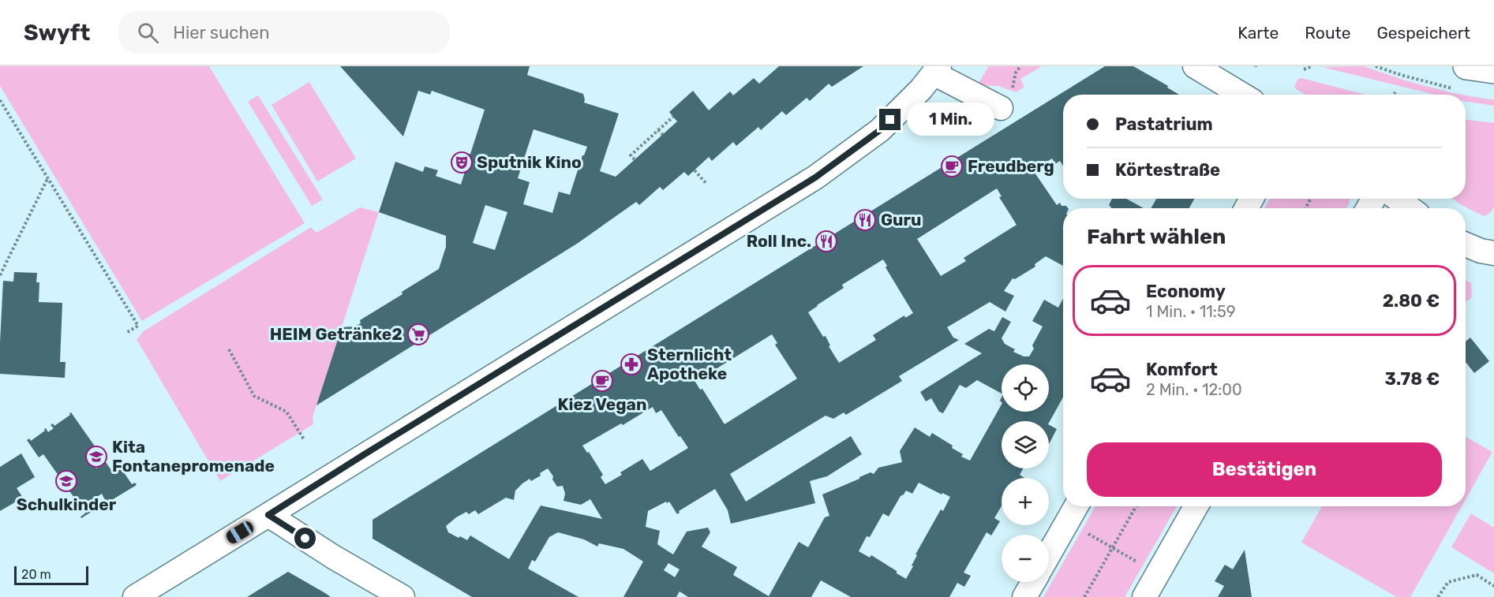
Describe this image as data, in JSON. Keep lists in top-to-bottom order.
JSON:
{
  "places": {
    "theatre": ["Sputnik Kino"],
    "cafe": ["Freudberg", "Kiez Vegan"],
    "restaurant": ["Guru", "Roll Inc."],
    "supermarket": ["HEIM Getränke2"],
    "pharmacy": ["Sternlicht Apotheke"],
    "school or university": ["Kita Fontanepromenade", "Schulkinder"]
  },
  "scale_bar": "20 m",
  "page": {
    "header": "Swyft",
    "search": "Hier suchen",
    "nav": ["Karte", "Route", "Gespeichert"],
    "banner": ["Pastatrium", "Körtestraße"],
    "bubble": "1 Min.",
    "heading": "Fahrt wählen",
    "list": [
      {
        "name": "Economy",
        "note": "1 Min. · 11:59",
        "value": "2.80 €"
      },
      {
        "name": "Komfort",
        "note": "2 Min. · 12:00",
        "value": "3.78 €"
      }
    ],
    "map_buttons": ["+", "−"],
    "buttons": "Bestätigen",
    "scale": "20 m"
  }
}
